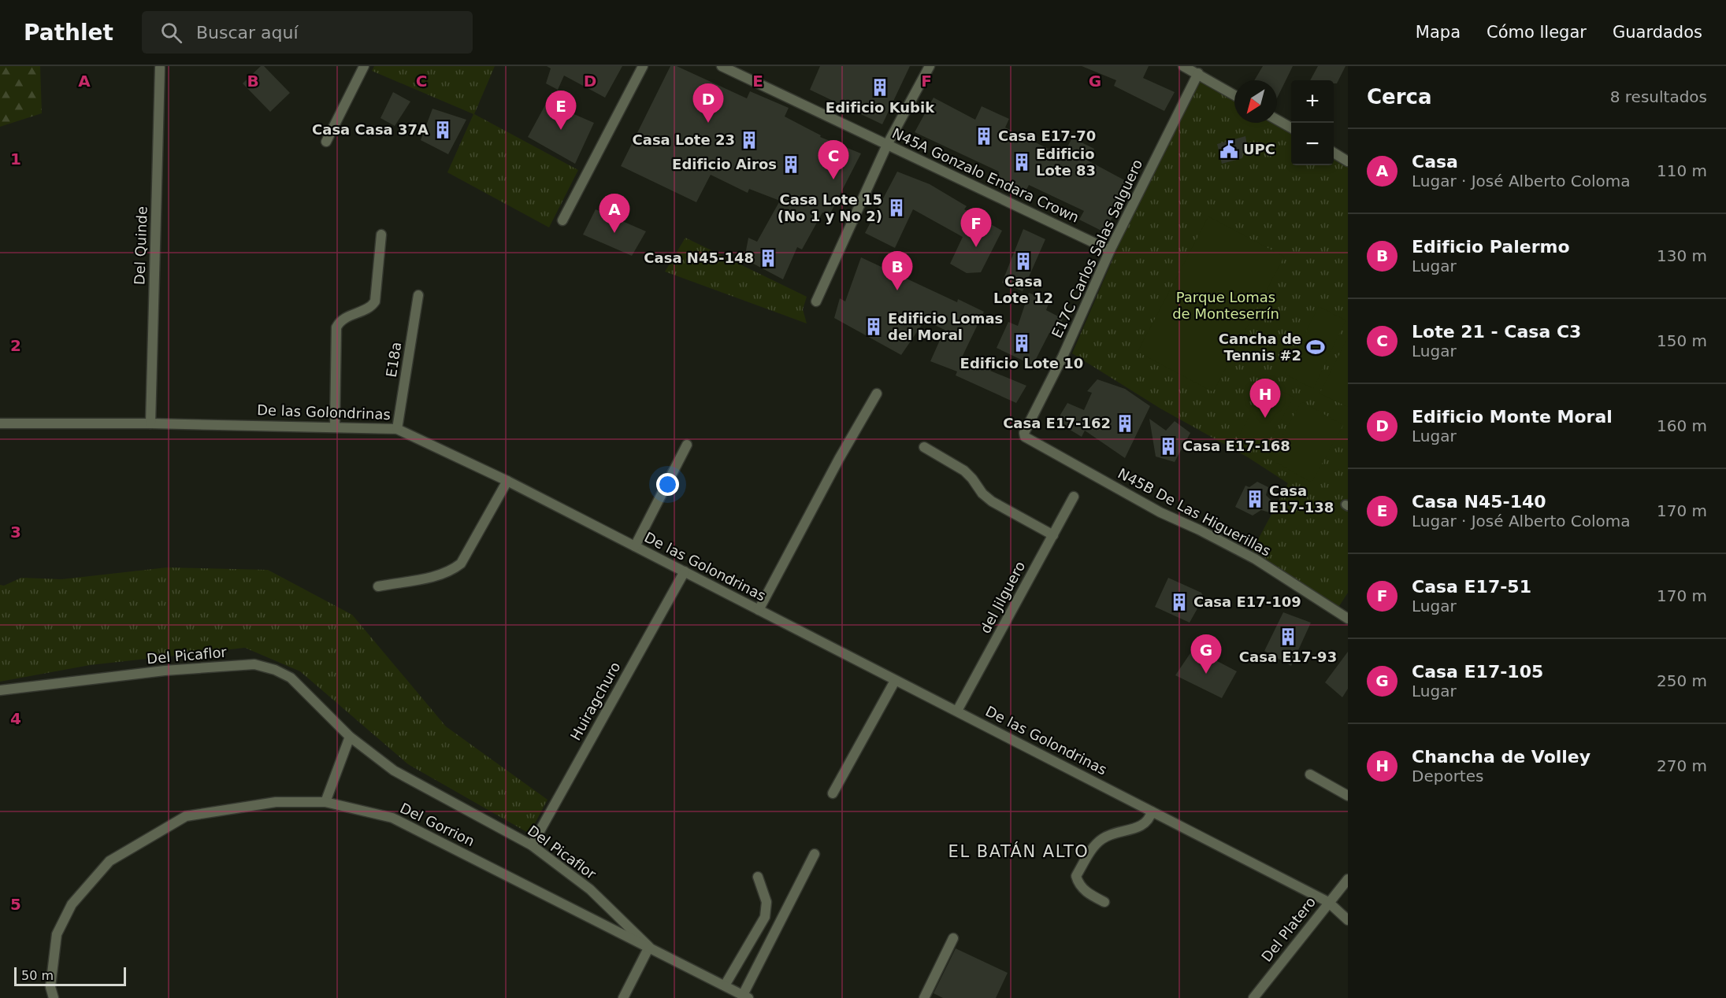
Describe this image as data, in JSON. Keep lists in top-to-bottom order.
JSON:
{
  "streets": {
    "street": [
      "N45A Gonzalo Endara Crown",
      "Del Quinde",
      "E17C Carlos Salas Salguero",
      "E18a",
      "De las Golondrinas",
      "N45B De Las Higuerillas",
      "del Jilguero",
      "Del Picaflor",
      "Huiragchuro",
      "Del Gorrion",
      "Del Platero"
    ]
  },
  "crossings": [
    ["N45A Gonzalo Endara Crown", "E17C Carlos Salas Salguero"],
    ["Del Quinde", "De las Golondrinas"],
    ["E17C Carlos Salas Salguero", "N45B De Las Higuerillas"],
    ["E18a", "De las Golondrinas"],
    ["De las Golondrinas", "del Jilguero"],
    ["De las Golondrinas", "Huiragchuro"],
    ["De las Golondrinas", "Del Platero"],
    ["Del Picaflor", "Huiragchuro"],
    ["Del Picaflor", "Del Gorrion"]
  ],
  "districts": ["EL BATÁN ALTO"],
  "parks": ["Parque Lomas de Monteserrín"],
  "places": {
    "building": [
      "Edificio Kubik",
      "Casa Casa 37A",
      "Casa E17-70",
      "Casa Lote 23",
      "Edificio Lote 83",
      "Edificio Airos",
      "Casa Lote 15 (No 1 y No 2)",
      "Casa N45-148",
      "Casa Lote 12",
      "Edificio Lomas del Moral",
      "Edificio Lote 10",
      "Casa E17-162",
      "Casa E17-168",
      "Casa E17-138",
      "Casa E17-109",
      "Casa E17-93"
    ],
    "public building": ["UPC"],
    "sports": ["Cancha de Tennis #2"]
  },
  "scale_bar": "50 m",
  "north": "bottom left",
  "page": {
    "header": "Pathlet",
    "search": "Buscar aquí",
    "nav": ["Mapa", "Cómo llegar", "Guardados"],
    "heading": ["Cerca", "8 resultados"],
    "map_buttons": ["+", "−"],
    "pins": [
      "D",
      "E",
      "C",
      "A",
      "F",
      "B",
      "H",
      "G"
    ],
    "list": [
      {
        "mark": "A",
        "name": "Casa",
        "note": "Lugar · José Alberto Coloma",
        "value": "110 m"
      },
      {
        "mark": "B",
        "name": "Edificio Palermo",
        "note": "Lugar",
        "value": "130 m"
      },
      {
        "mark": "C",
        "name": "Lote 21 - Casa C3",
        "note": "Lugar",
        "value": "150 m"
      },
      {
        "mark": "D",
        "name": "Edificio Monte Moral",
        "note": "Lugar",
        "value": "160 m"
      },
      {
        "mark": "E",
        "name": "Casa N45-140",
        "note": "Lugar · José Alberto Coloma",
        "value": "170 m"
      },
      {
        "mark": "F",
        "name": "Casa E17-51",
        "note": "Lugar",
        "value": "170 m"
      },
      {
        "mark": "G",
        "name": "Casa E17-105",
        "note": "Lugar",
        "value": "250 m"
      },
      {
        "mark": "H",
        "name": "Chancha de Volley",
        "note": "Deportes",
        "value": "270 m"
      }
    ],
    "scale": "50 m"
  },
  "grid": {
    "columns": [
      "A",
      "B",
      "C",
      "D",
      "E",
      "F",
      "G"
    ],
    "rows": [
      "1",
      "2",
      "3",
      "4",
      "5"
    ]
  }
}
